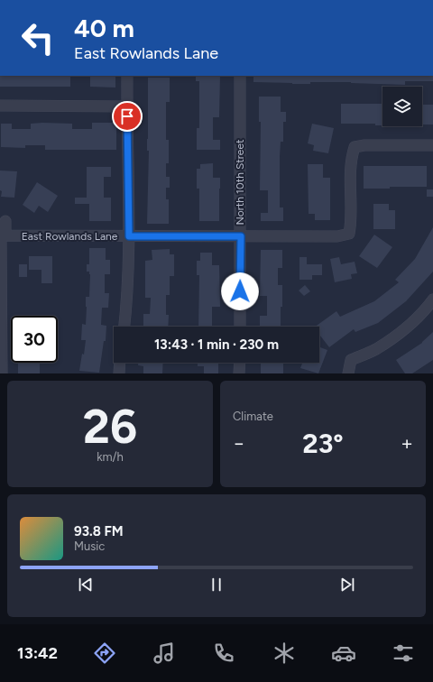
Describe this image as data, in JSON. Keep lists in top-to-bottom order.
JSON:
{
  "streets": {
    "street": ["North 10th Street", "East Rowlands Lane"]
  },
  "crossings": [
    ["North 10th Street", "East Rowlands Lane"]
  ],
  "page": {
    "turn": ["40 m", "East Rowlands Lane"],
    "limit": "30",
    "trip": "13:43 · 1 min · 230 m",
    "tile": [
      ["26", "km/h"],
      "Climate"
    ],
    "heat": ["−", "23°", "+"],
    "song": ["93.8 FM", "Music"],
    "tabs": "13:42"
  }
}
